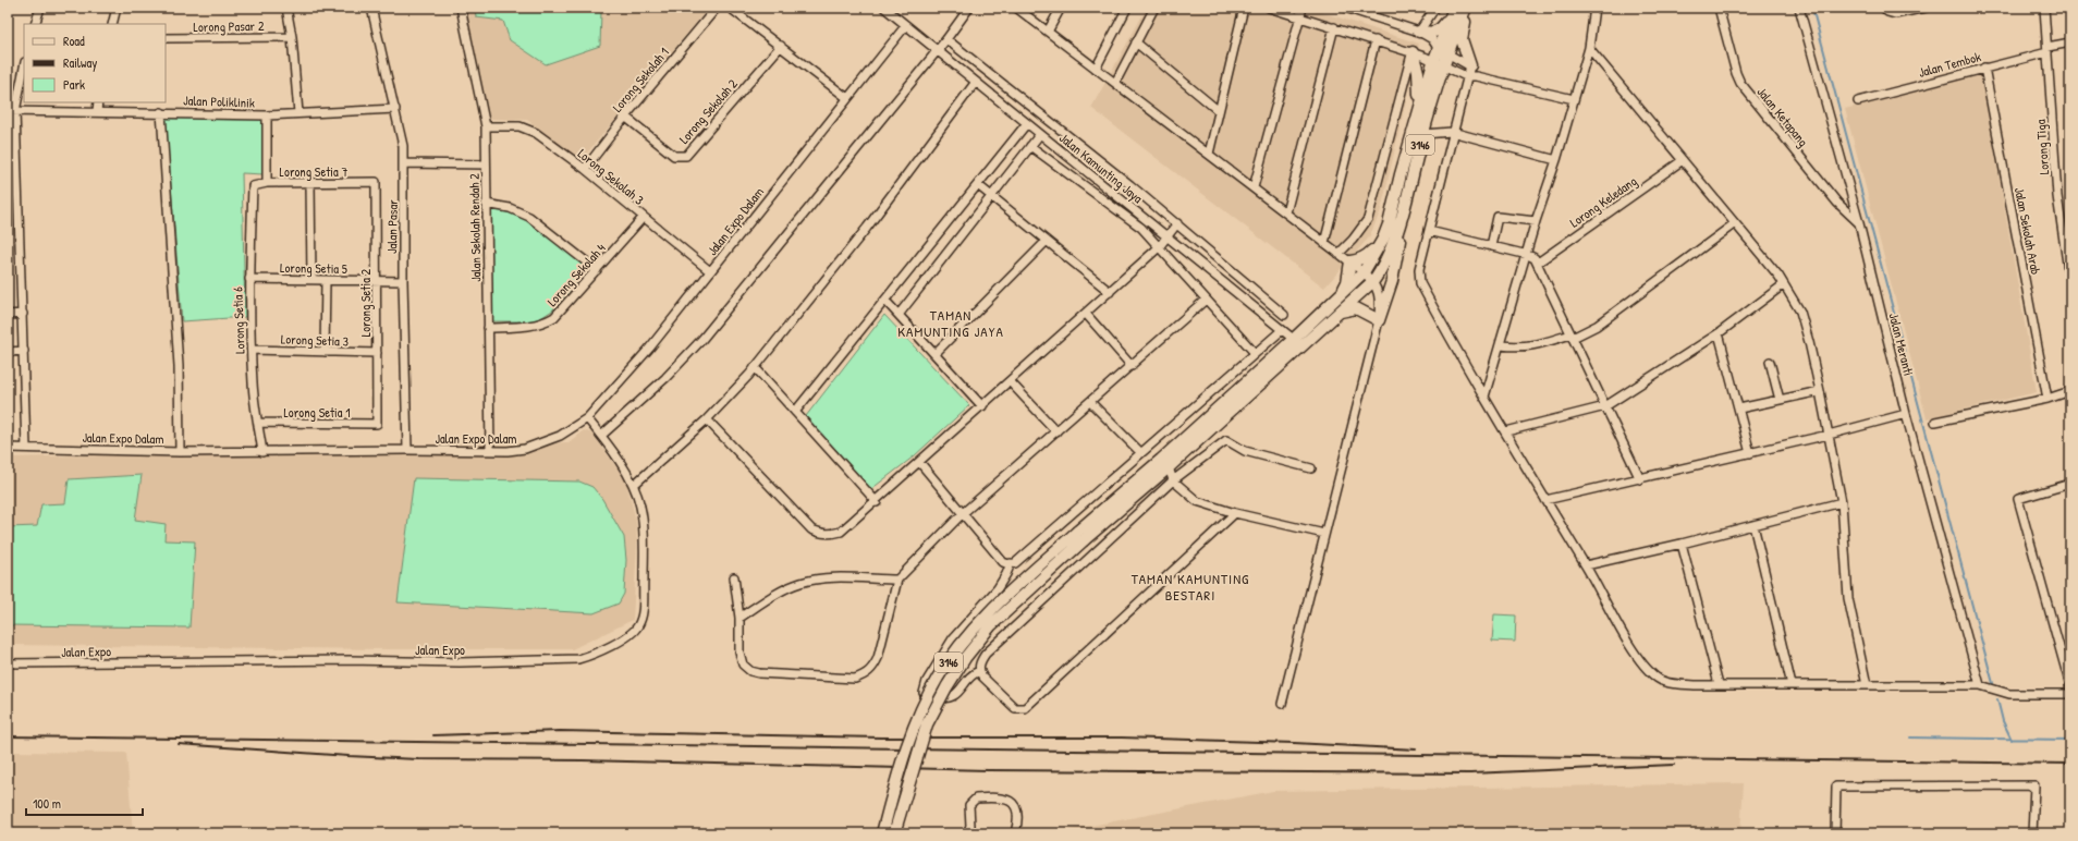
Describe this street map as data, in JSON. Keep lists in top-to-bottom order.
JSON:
{
  "streets": {
    "main road": ["3146"],
    "street": [
      "Lorong Pasar 2",
      "Jalan Tembok",
      "Lorong Sekolah 1",
      "Jalan Poliklinik",
      "Lorong Sekolah 2",
      "Jalan Ketapang",
      "Lorong Tiga",
      "Jalan Kamunting Jaya",
      "Lorong Setia 7",
      "Lorong Sekolah 3",
      "Lorong Keledang",
      "Jalan Expo Dalam",
      "Jalan Pasar",
      "Jalan Sekolah Rendah 2",
      "Jalan Sekolah Arab",
      "Lorong Setia 5",
      "Lorong Sekolah 4",
      "Lorong Setia 2",
      "Lorong Setia 6",
      "Lorong Setia 3",
      "Jalan Meranti",
      "Lorong Setia 1",
      "Jalan Expo"
    ]
  },
  "crossings": [
    ["Jalan Tembok", "Lorong Tiga"],
    ["Jalan Tembok", "Jalan Sekolah Arab"],
    ["Lorong Sekolah 1", "Lorong Sekolah 2"],
    ["Lorong Sekolah 1", "Lorong Sekolah 3"],
    ["Jalan Poliklinik", "Jalan Pasar"],
    ["Jalan Ketapang", "Jalan Meranti"],
    ["3146", "Jalan Kamunting Jaya"],
    ["Jalan Kamunting Jaya", "Jalan Expo Dalam"],
    ["Lorong Setia 7", "Lorong Setia 2"],
    ["Lorong Setia 7", "Lorong Setia 6"],
    ["Lorong Sekolah 3", "Jalan Expo Dalam"],
    ["Lorong Sekolah 3", "Jalan Sekolah Rendah 2"],
    ["Lorong Sekolah 3", "Lorong Sekolah 4"],
    ["Jalan Expo Dalam", "Jalan Pasar"],
    ["Jalan Expo Dalam", "Jalan Sekolah Rendah 2"],
    ["Jalan Expo Dalam", "Lorong Setia 6"],
    ["Jalan Expo Dalam", "Jalan Expo"],
    ["Jalan Pasar", "Lorong Setia 5"],
    ["Jalan Sekolah Rendah 2", "Lorong Sekolah 4"],
    ["Lorong Setia 5", "Lorong Setia 2"],
    ["Lorong Setia 5", "Lorong Setia 6"],
    ["Lorong Setia 2", "Lorong Setia 3"],
    ["Lorong Setia 2", "Lorong Setia 1"],
    ["Lorong Setia 6", "Lorong Setia 3"],
    ["Lorong Setia 6", "Lorong Setia 1"]
  ],
  "districts": ["TAMAN KAMUNTING JAYA", "TAMAN KAMUNTING BESTARI"],
  "legend": ["Road", "Railway", "Park"],
  "scale_bar": "100 m"
}
